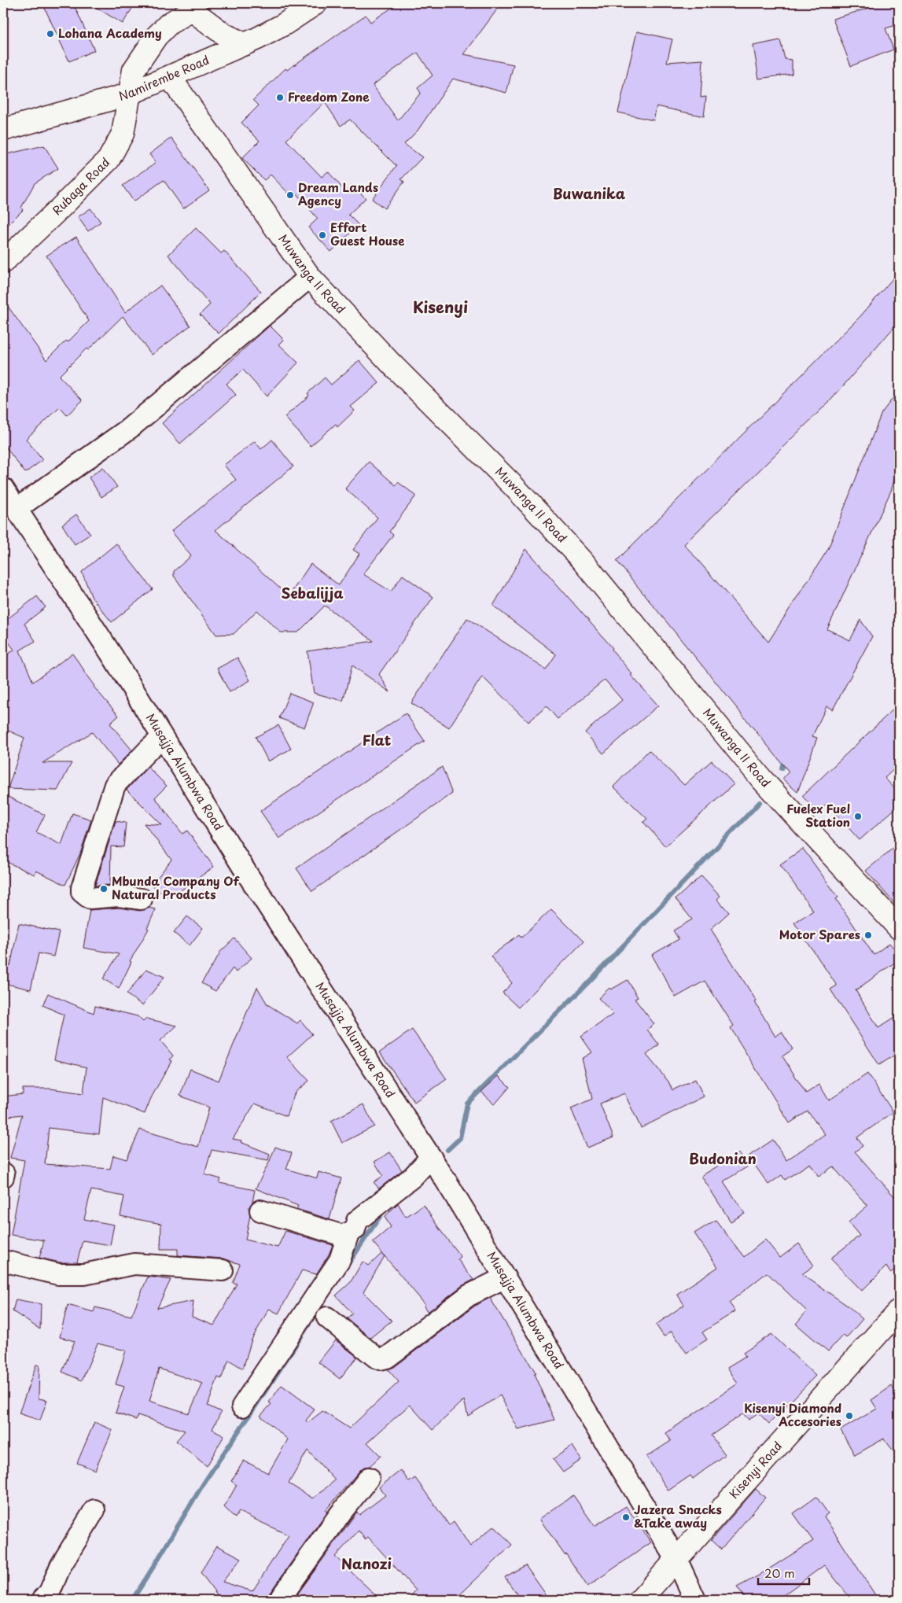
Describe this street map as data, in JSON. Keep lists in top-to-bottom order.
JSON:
{
  "streets": {
    "street": [
      "Namirembe Road",
      "Rubaga Road",
      "Muwanga II Road",
      "Musajja Alumbwa Road",
      "Kisenyi Road"
    ]
  },
  "crossings": [
    ["Namirembe Road", "Rubaga Road"],
    ["Namirembe Road", "Muwanga II Road"],
    ["Musajja Alumbwa Road", "Kisenyi Road"]
  ],
  "districts": [
    "Buwanika",
    "Kisenyi",
    "Sebalijja",
    "Flat",
    "Budonian",
    "Nanozi"
  ],
  "places": [
    "Lohana Academy",
    "Freedom Zone",
    "Dream Lands Agency",
    "Effort Guest House",
    "Fuelex Fuel Station",
    "Mbunda Company Of Natural Products",
    "Motor Spares",
    "Kisenyi Diamond Accesories",
    "Jazera Snacks &Take away"
  ],
  "scale_bar": "20 m"
}
